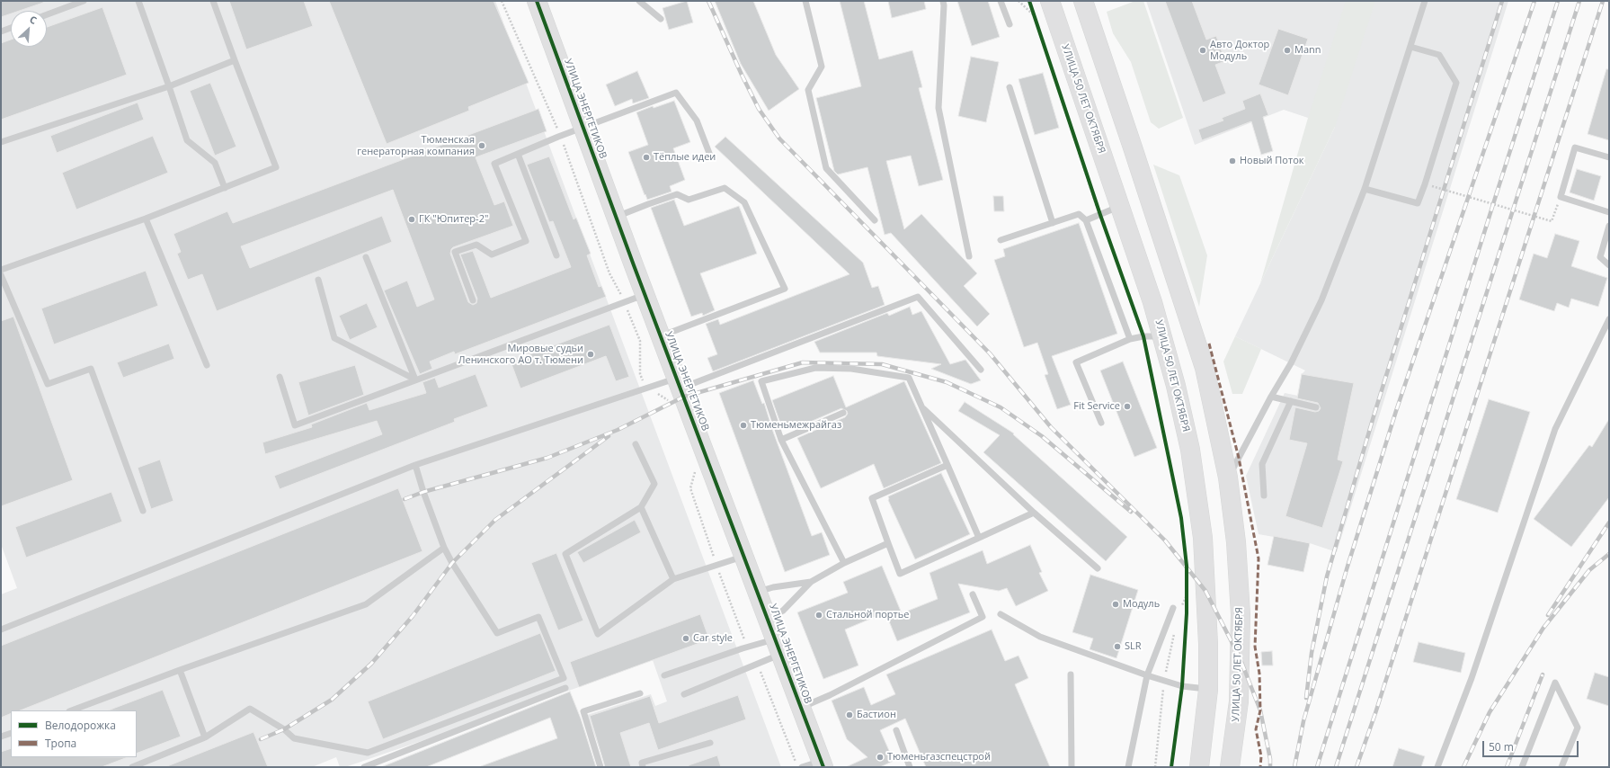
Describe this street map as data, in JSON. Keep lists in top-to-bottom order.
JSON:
{
  "streets": {
    "main road": ["УЛИЦА 50 ЛЕТ ОКТЯБРЯ", "УЛИЦА ЭНЕРГЕТИКОВ"]
  },
  "places": [
    "Авто Доктор Модуль",
    "Mann",
    "Тюменская генераторная компания",
    "Тёплые идеи",
    "Новый Поток",
    "ГК \"Юпитер-2\"",
    "Мировые судьи Ленинского АО т. Тюмени",
    "Fit Service",
    "Тюменьмежрайгаз",
    "Модуль",
    "Стальной портье",
    "Car style",
    "SLR",
    "Бастион",
    "Тюменьгазспецстрой"
  ],
  "legend": ["Велодорожка", "Тропа"],
  "scale_bar": "50 m",
  "north": "top right"
}
